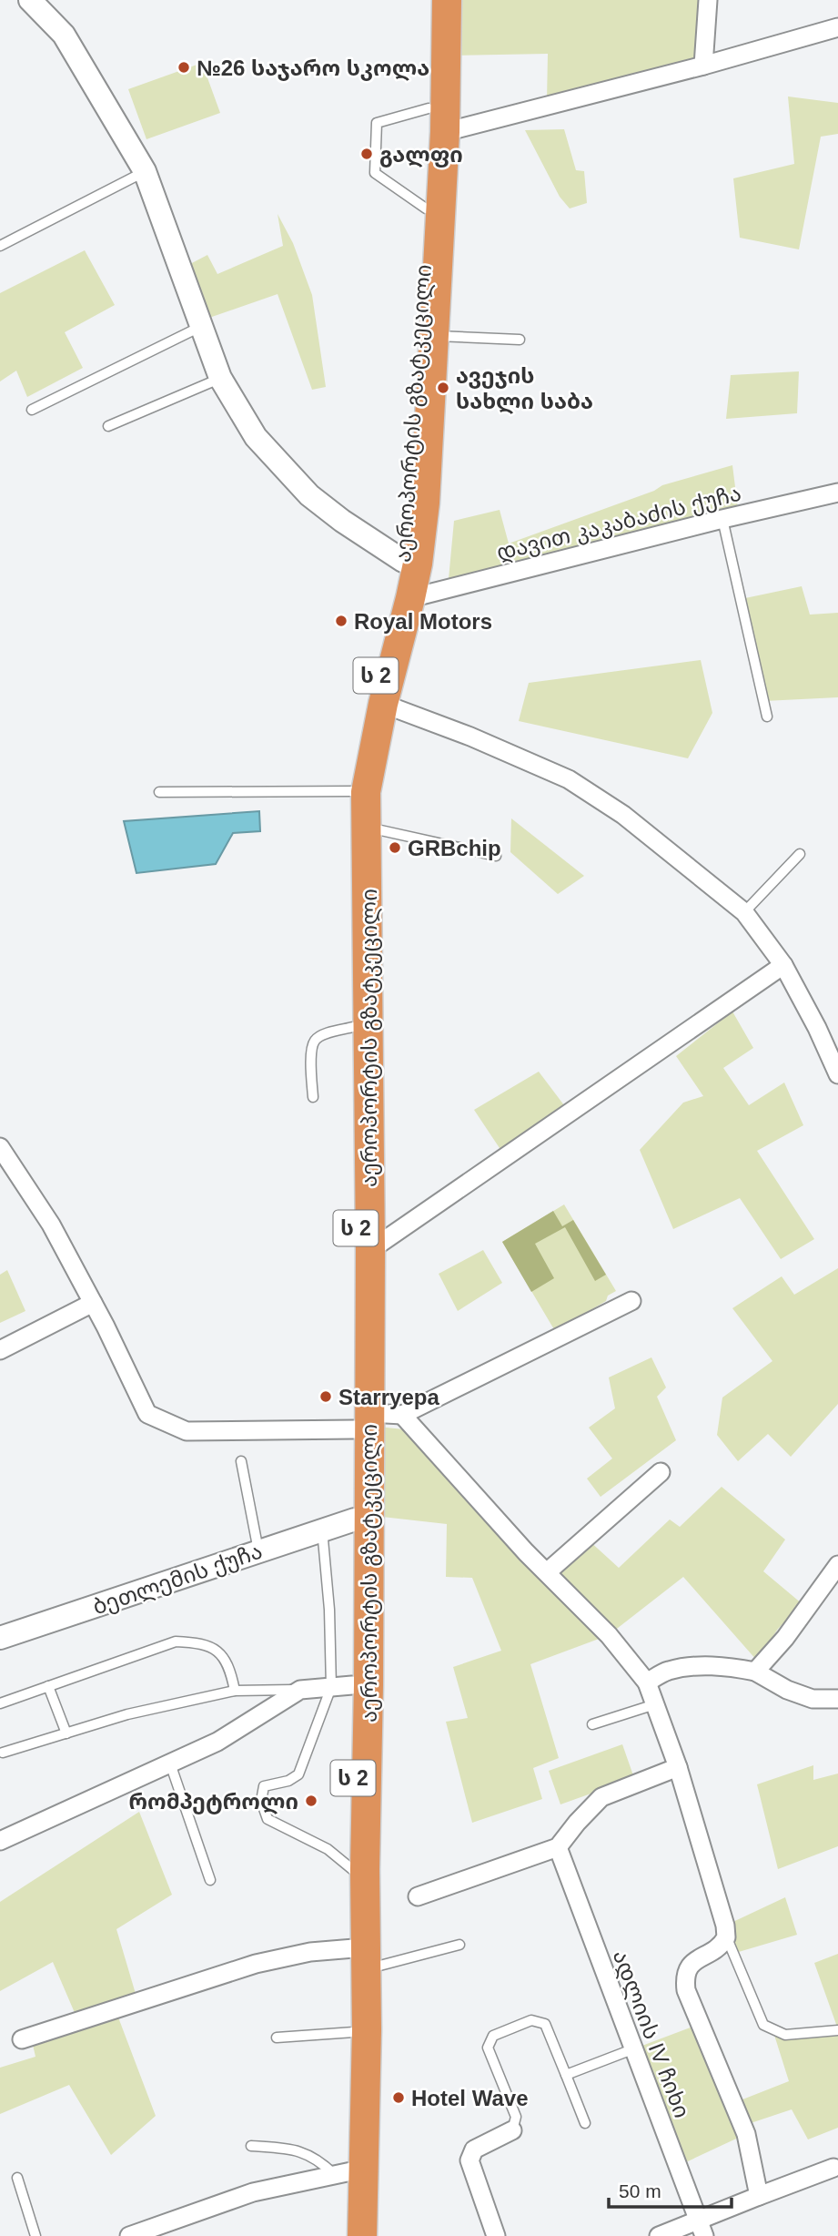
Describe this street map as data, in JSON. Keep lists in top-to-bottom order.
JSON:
{
  "streets": {
    "highway": ["აეროპორტის გზატკეცილი", "ს 2"],
    "street": ["დავით კაკაბაძის ქუჩა", "ბეთლემის ქუჩა", "ადლიის IV ჩიხი"]
  },
  "crossings": [
    ["აეროპორტის გზატკეცილი", "დავით კაკაბაძის ქუჩა"],
    ["აეროპორტის გზატკეცილი", "ბეთლემის ქუჩა"]
  ],
  "places": [
    "№26 საჯარო სკოლა",
    "გალფი",
    "ავეჯის სახლი საბა",
    "Royal Motors",
    "GRBchip",
    "Starryepa",
    "რომპეტროლი",
    "Hotel Wave"
  ],
  "scale_bar": "50 m"
}
